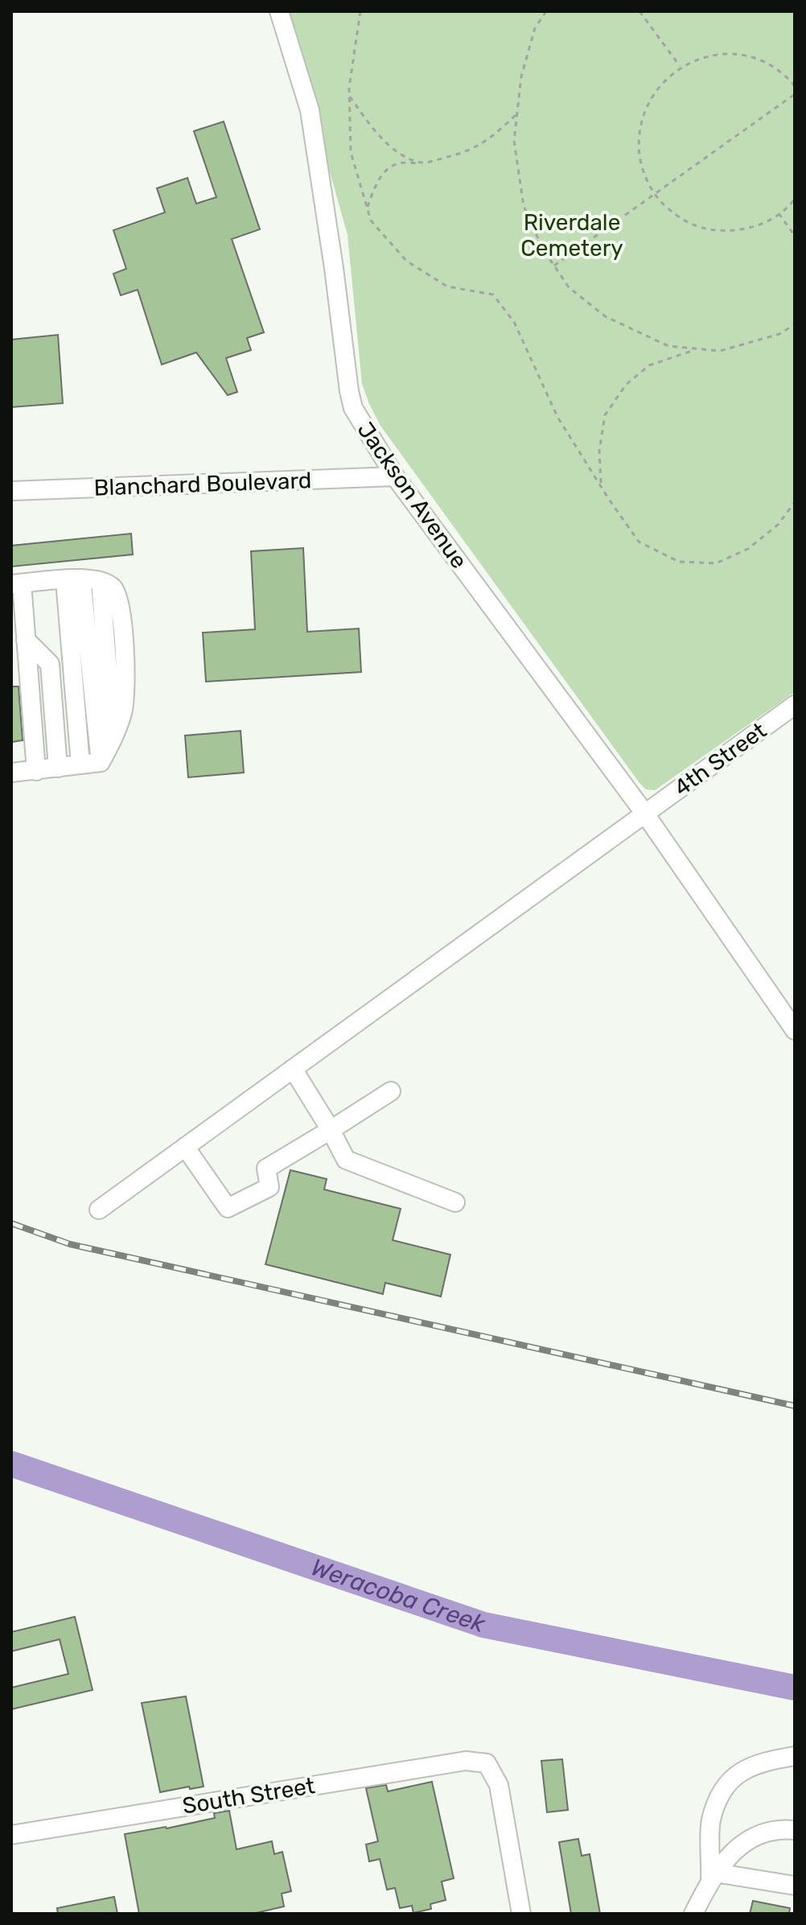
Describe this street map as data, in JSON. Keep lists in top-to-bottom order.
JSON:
{
  "streets": {
    "street": [
      "Blanchard Boulevard",
      "Jackson Avenue",
      "4th Street",
      "South Street"
    ]
  },
  "crossings": [
    ["Blanchard Boulevard", "Jackson Avenue"],
    ["Jackson Avenue", "4th Street"]
  ],
  "water": ["Weracoba Creek"],
  "parks": ["Riverdale Cemetery"]
}
